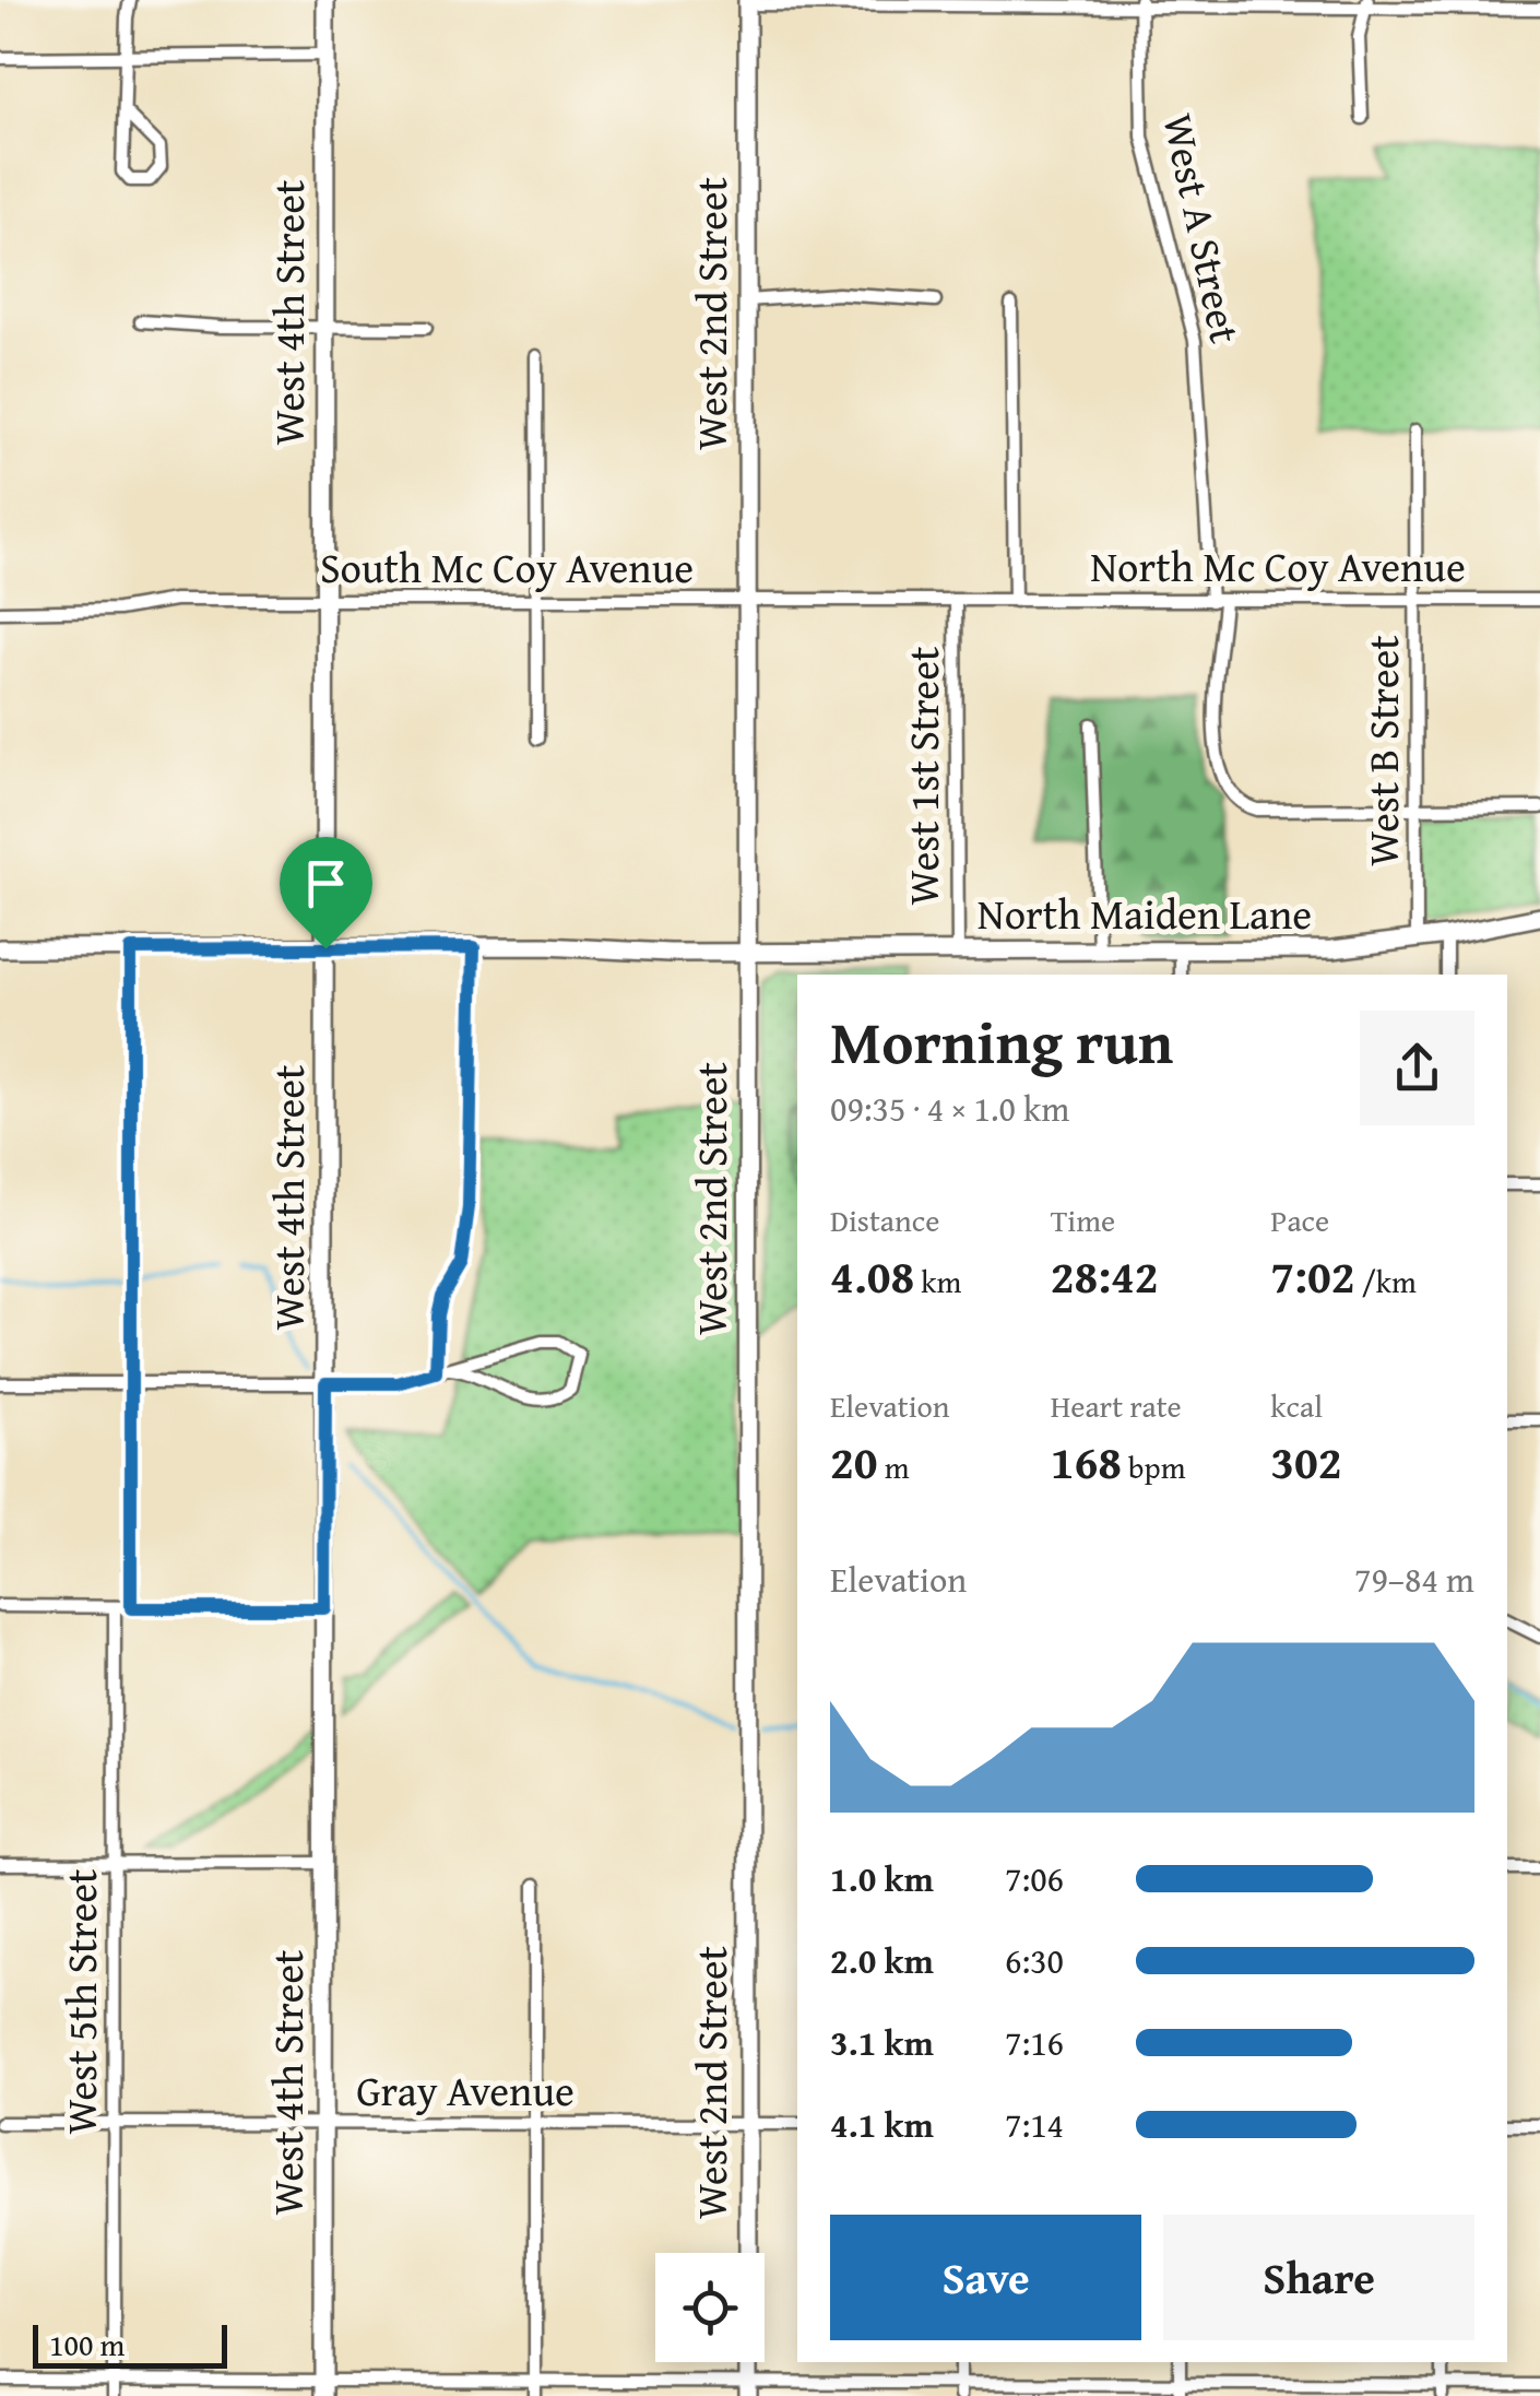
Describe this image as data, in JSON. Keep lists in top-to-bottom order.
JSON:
{
  "streets": {
    "street": [
      "West A Street",
      "West 4th Street",
      "West 2nd Street",
      "North Mc Coy Avenue",
      "South Mc Coy Avenue",
      "West B Street",
      "West 1st Street",
      "North Maiden Lane",
      "West 5th Street",
      "Gray Avenue"
    ]
  },
  "crossings": [
    ["West A Street", "North Mc Coy Avenue"],
    ["West A Street", "West B Street"],
    ["West 4th Street", "South Mc Coy Avenue"],
    ["West 4th Street", "North Maiden Lane"],
    ["West 4th Street", "Gray Avenue"],
    ["West 2nd Street", "South Mc Coy Avenue"],
    ["West 2nd Street", "North Maiden Lane"],
    ["West 2nd Street", "Gray Avenue"],
    ["North Mc Coy Avenue", "South Mc Coy Avenue"],
    ["North Mc Coy Avenue", "West B Street"],
    ["South Mc Coy Avenue", "West 1st Street"],
    ["West B Street", "North Maiden Lane"],
    ["West 1st Street", "North Maiden Lane"],
    ["West 5th Street", "Gray Avenue"]
  ],
  "scale_bar": "100 m",
  "page": {
    "heading": ["Morning run", "09:35 · 4 × 1.0 km"],
    "stats": [
      ["Distance", "4.08 km"],
      ["Time", "28:42"],
      ["Pace", "7:02 /km"],
      ["Elevation", "20 m"],
      ["Heart rate", "168 bpm"],
      ["kcal", "302"]
    ],
    "chart": ["Elevation", "79–84 m"],
    "list": [
      {
        "name": "1.0 km",
        "note": "7:06"
      },
      {
        "name": "2.0 km",
        "note": "6:30"
      },
      {
        "name": "3.1 km",
        "note": "7:16"
      },
      {
        "name": "4.1 km",
        "note": "7:14"
      }
    ],
    "buttons": ["Save", "Share"],
    "scale": "100 m"
  }
}
